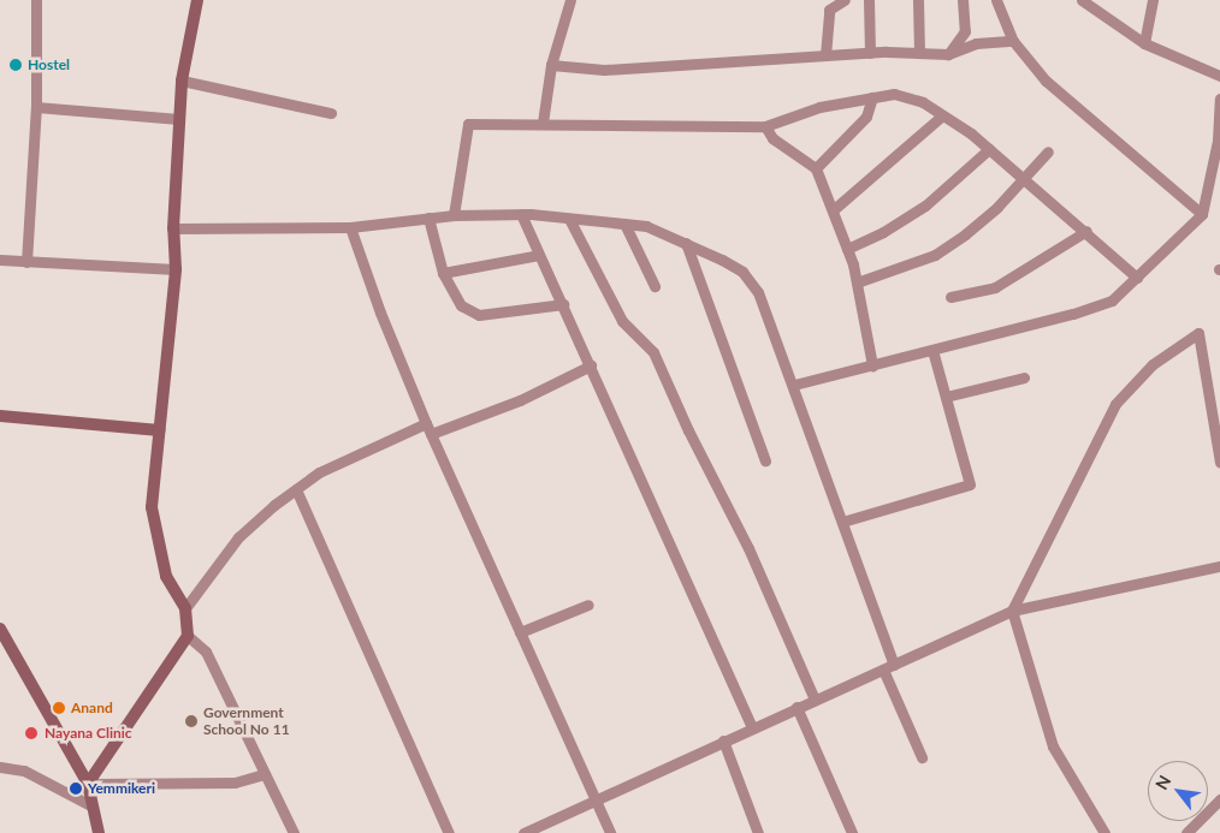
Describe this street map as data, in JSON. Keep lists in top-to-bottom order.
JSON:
{
  "places": [
    "Hostel",
    "Anand",
    "Government School No 11",
    "Nayana Clinic",
    "Yemmikeri"
  ],
  "north": "top left"
}
